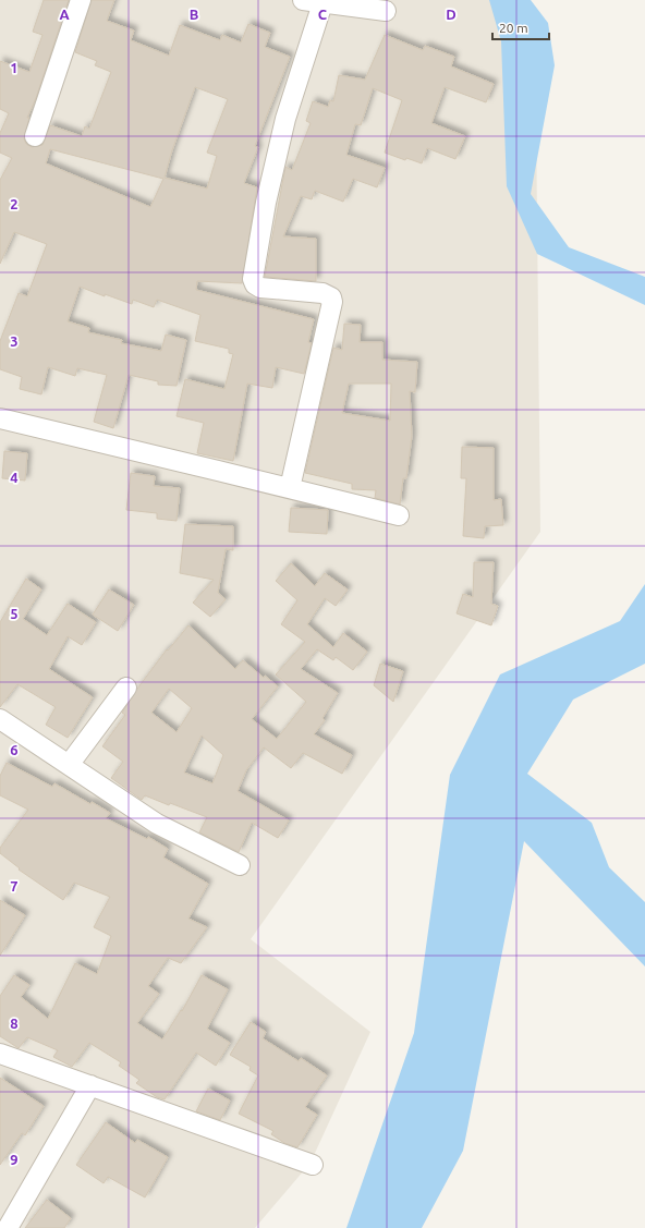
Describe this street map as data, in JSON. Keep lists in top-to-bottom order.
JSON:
{
  "scale_bar": "20 m",
  "grid": {
    "columns": [
      "A",
      "B",
      "C",
      "D"
    ],
    "rows": [
      "1",
      "2",
      "3",
      "4",
      "5",
      "6",
      "7",
      "8",
      "9"
    ]
  }
}
